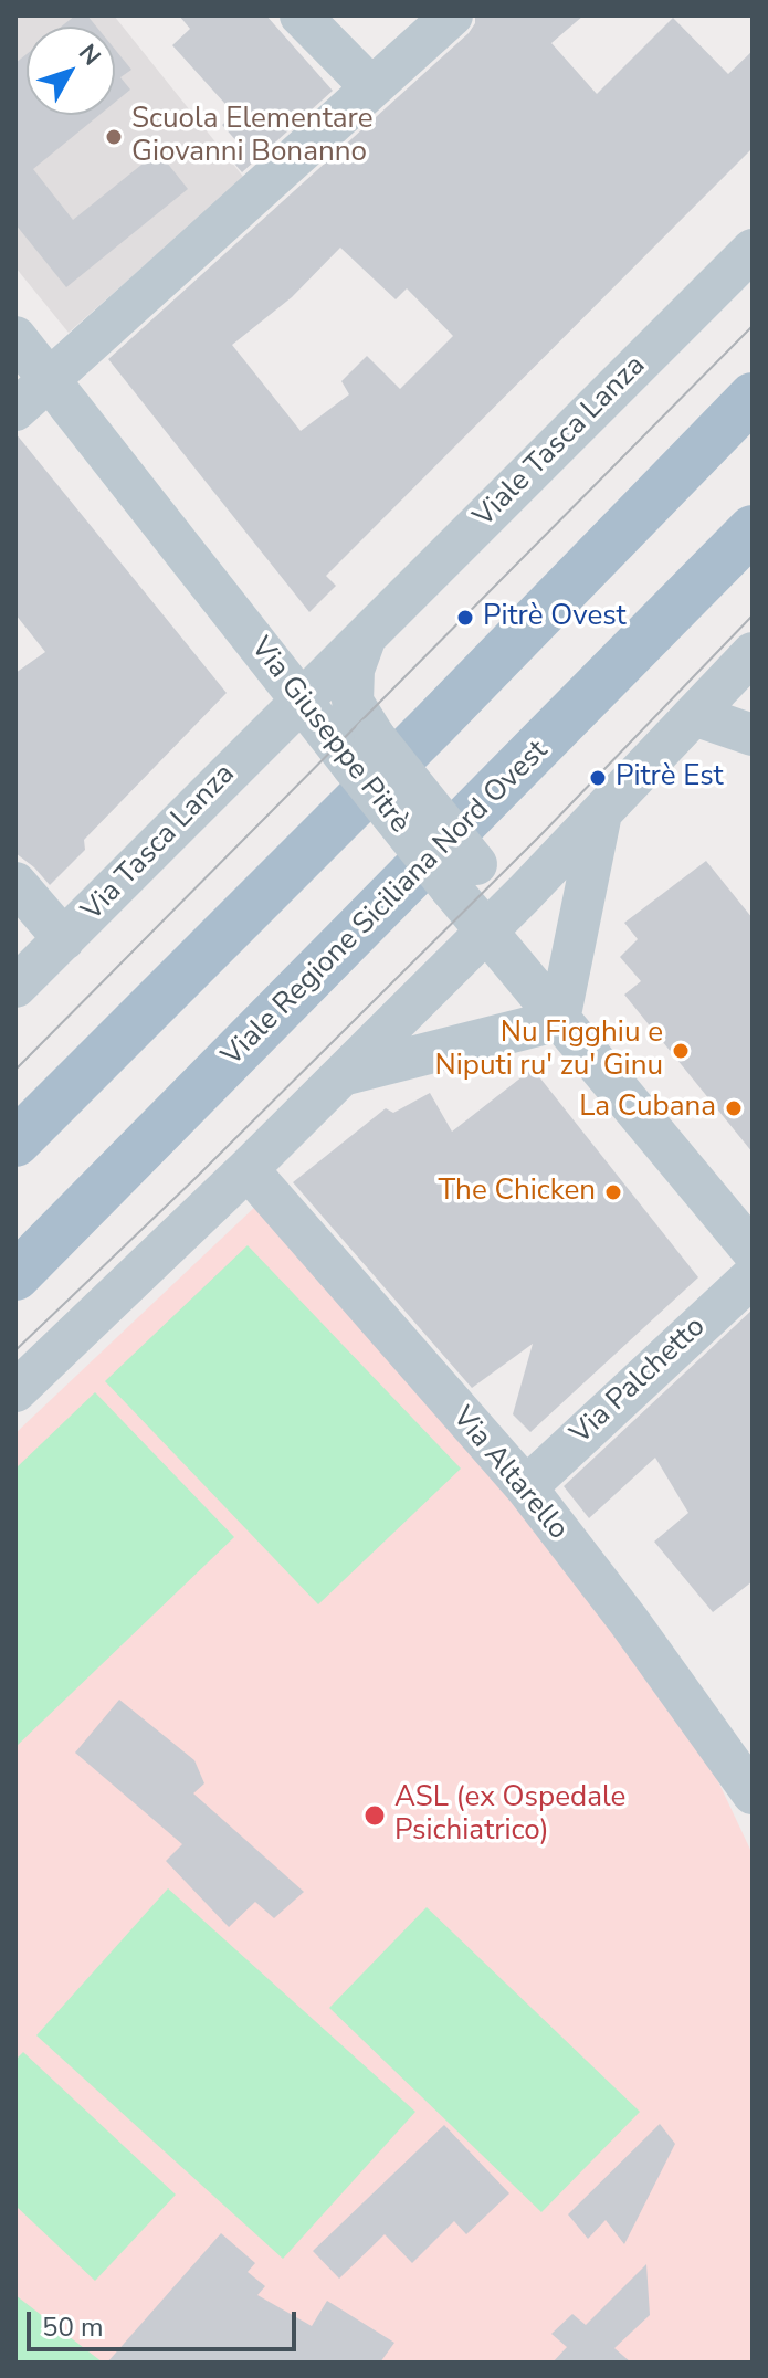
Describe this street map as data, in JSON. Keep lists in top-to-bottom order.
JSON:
{
  "streets": {
    "main road": ["Viale Regione Siciliana Nord Ovest"],
    "street": [
      "Viale Tasca Lanza",
      "Via Giuseppe Pitrè",
      "Via Tasca Lanza",
      "Via Palchetto",
      "Via Altarello"
    ]
  },
  "crossings": [
    ["Viale Tasca Lanza", "Via Giuseppe Pitrè"],
    ["Via Giuseppe Pitrè", "Via Tasca Lanza"],
    ["Via Palchetto", "Via Altarello"]
  ],
  "places": [
    "Scuola Elementare Giovanni Bonanno",
    "Pitrè Ovest",
    "Pitrè Est",
    "Nu Figghiu e Niputi ru' zu' Ginu",
    "La Cubana",
    "The Chicken",
    "ASL (ex Ospedale Psichiatrico)"
  ],
  "scale_bar": "50 m",
  "north": "top right"
}
